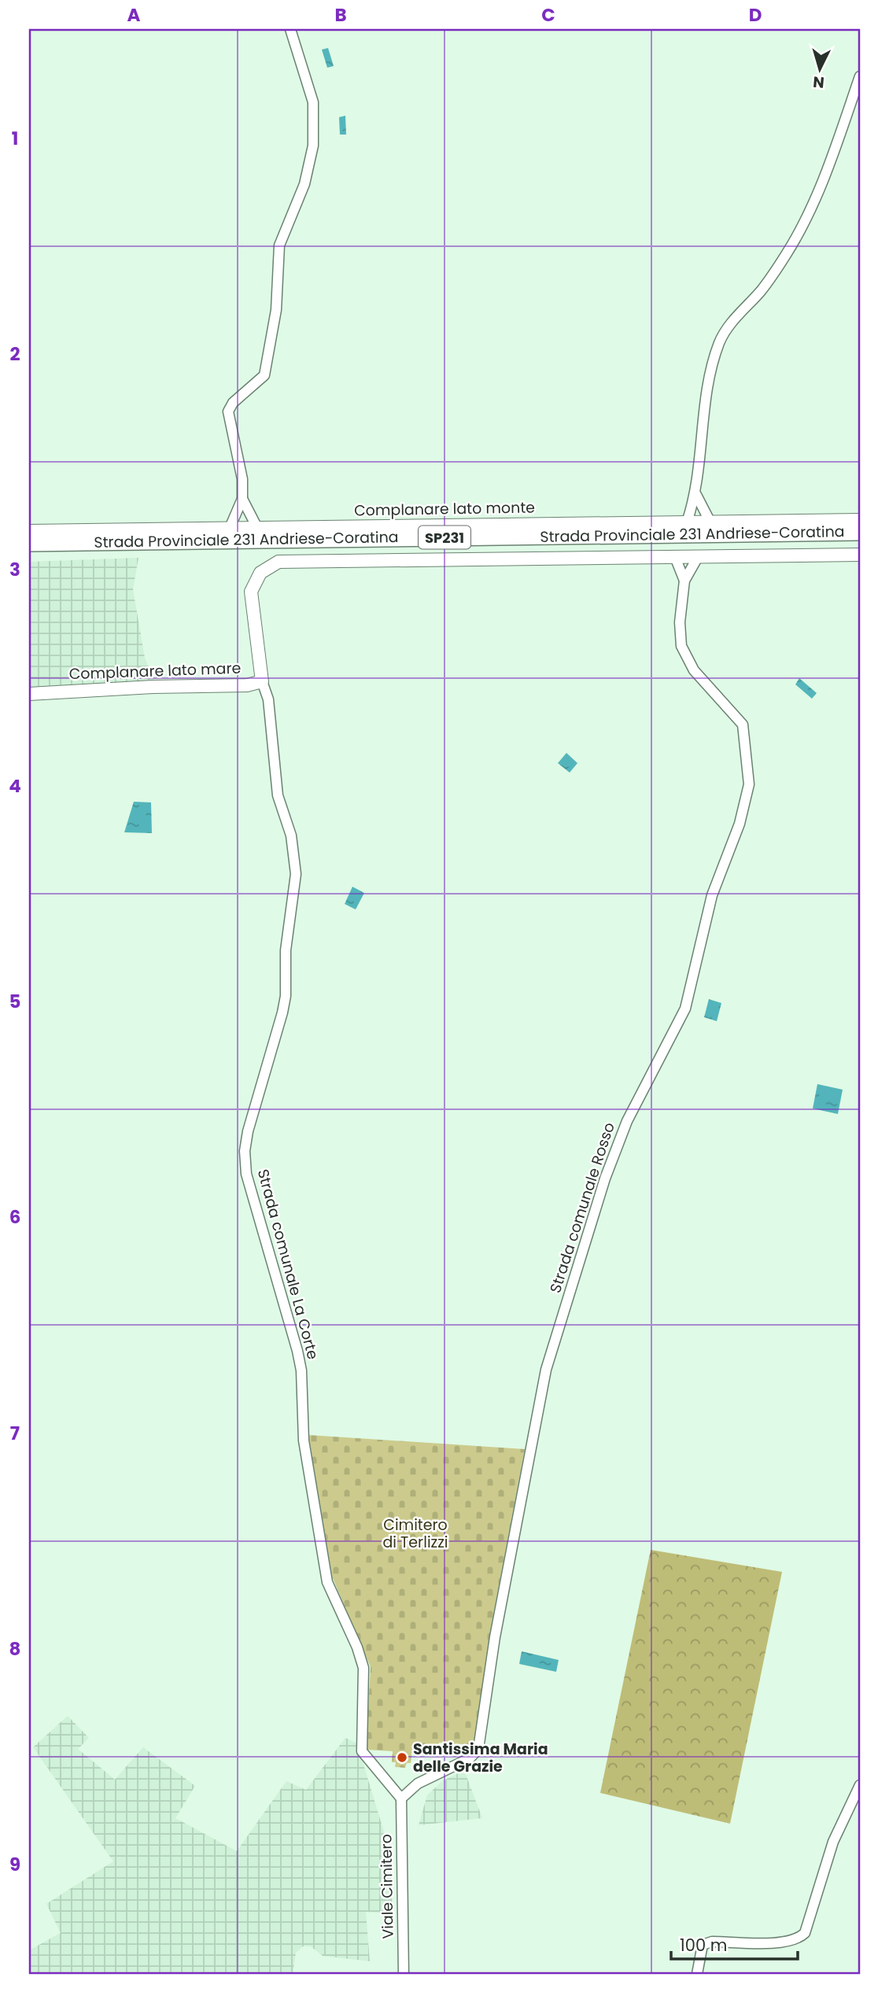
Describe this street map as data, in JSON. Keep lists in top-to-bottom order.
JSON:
{
  "streets": {
    "highway": ["Strada Provinciale 231 Andriese-Coratina", "SP231"],
    "street": [
      "Complanare lato monte",
      "Complanare lato mare",
      "Strada comunale Rosso",
      "Strada comunale La Corte",
      "Viale Cimitero"
    ]
  },
  "crossings": [
    ["Complanare lato mare", "Strada comunale Rosso"],
    ["Complanare lato mare", "Strada comunale La Corte"],
    ["Strada comunale Rosso", "Strada comunale La Corte"],
    ["Strada comunale Rosso", "Viale Cimitero"],
    ["Strada comunale La Corte", "Viale Cimitero"]
  ],
  "parks": ["Cimitero di Terlizzi"],
  "places": ["Santissima Maria delle Grazie"],
  "scale_bar": "100 m",
  "north": "bottom",
  "grid": {
    "columns": [
      "A",
      "B",
      "C",
      "D"
    ],
    "rows": [
      "1",
      "2",
      "3",
      "4",
      "5",
      "6",
      "7",
      "8",
      "9"
    ]
  }
}
